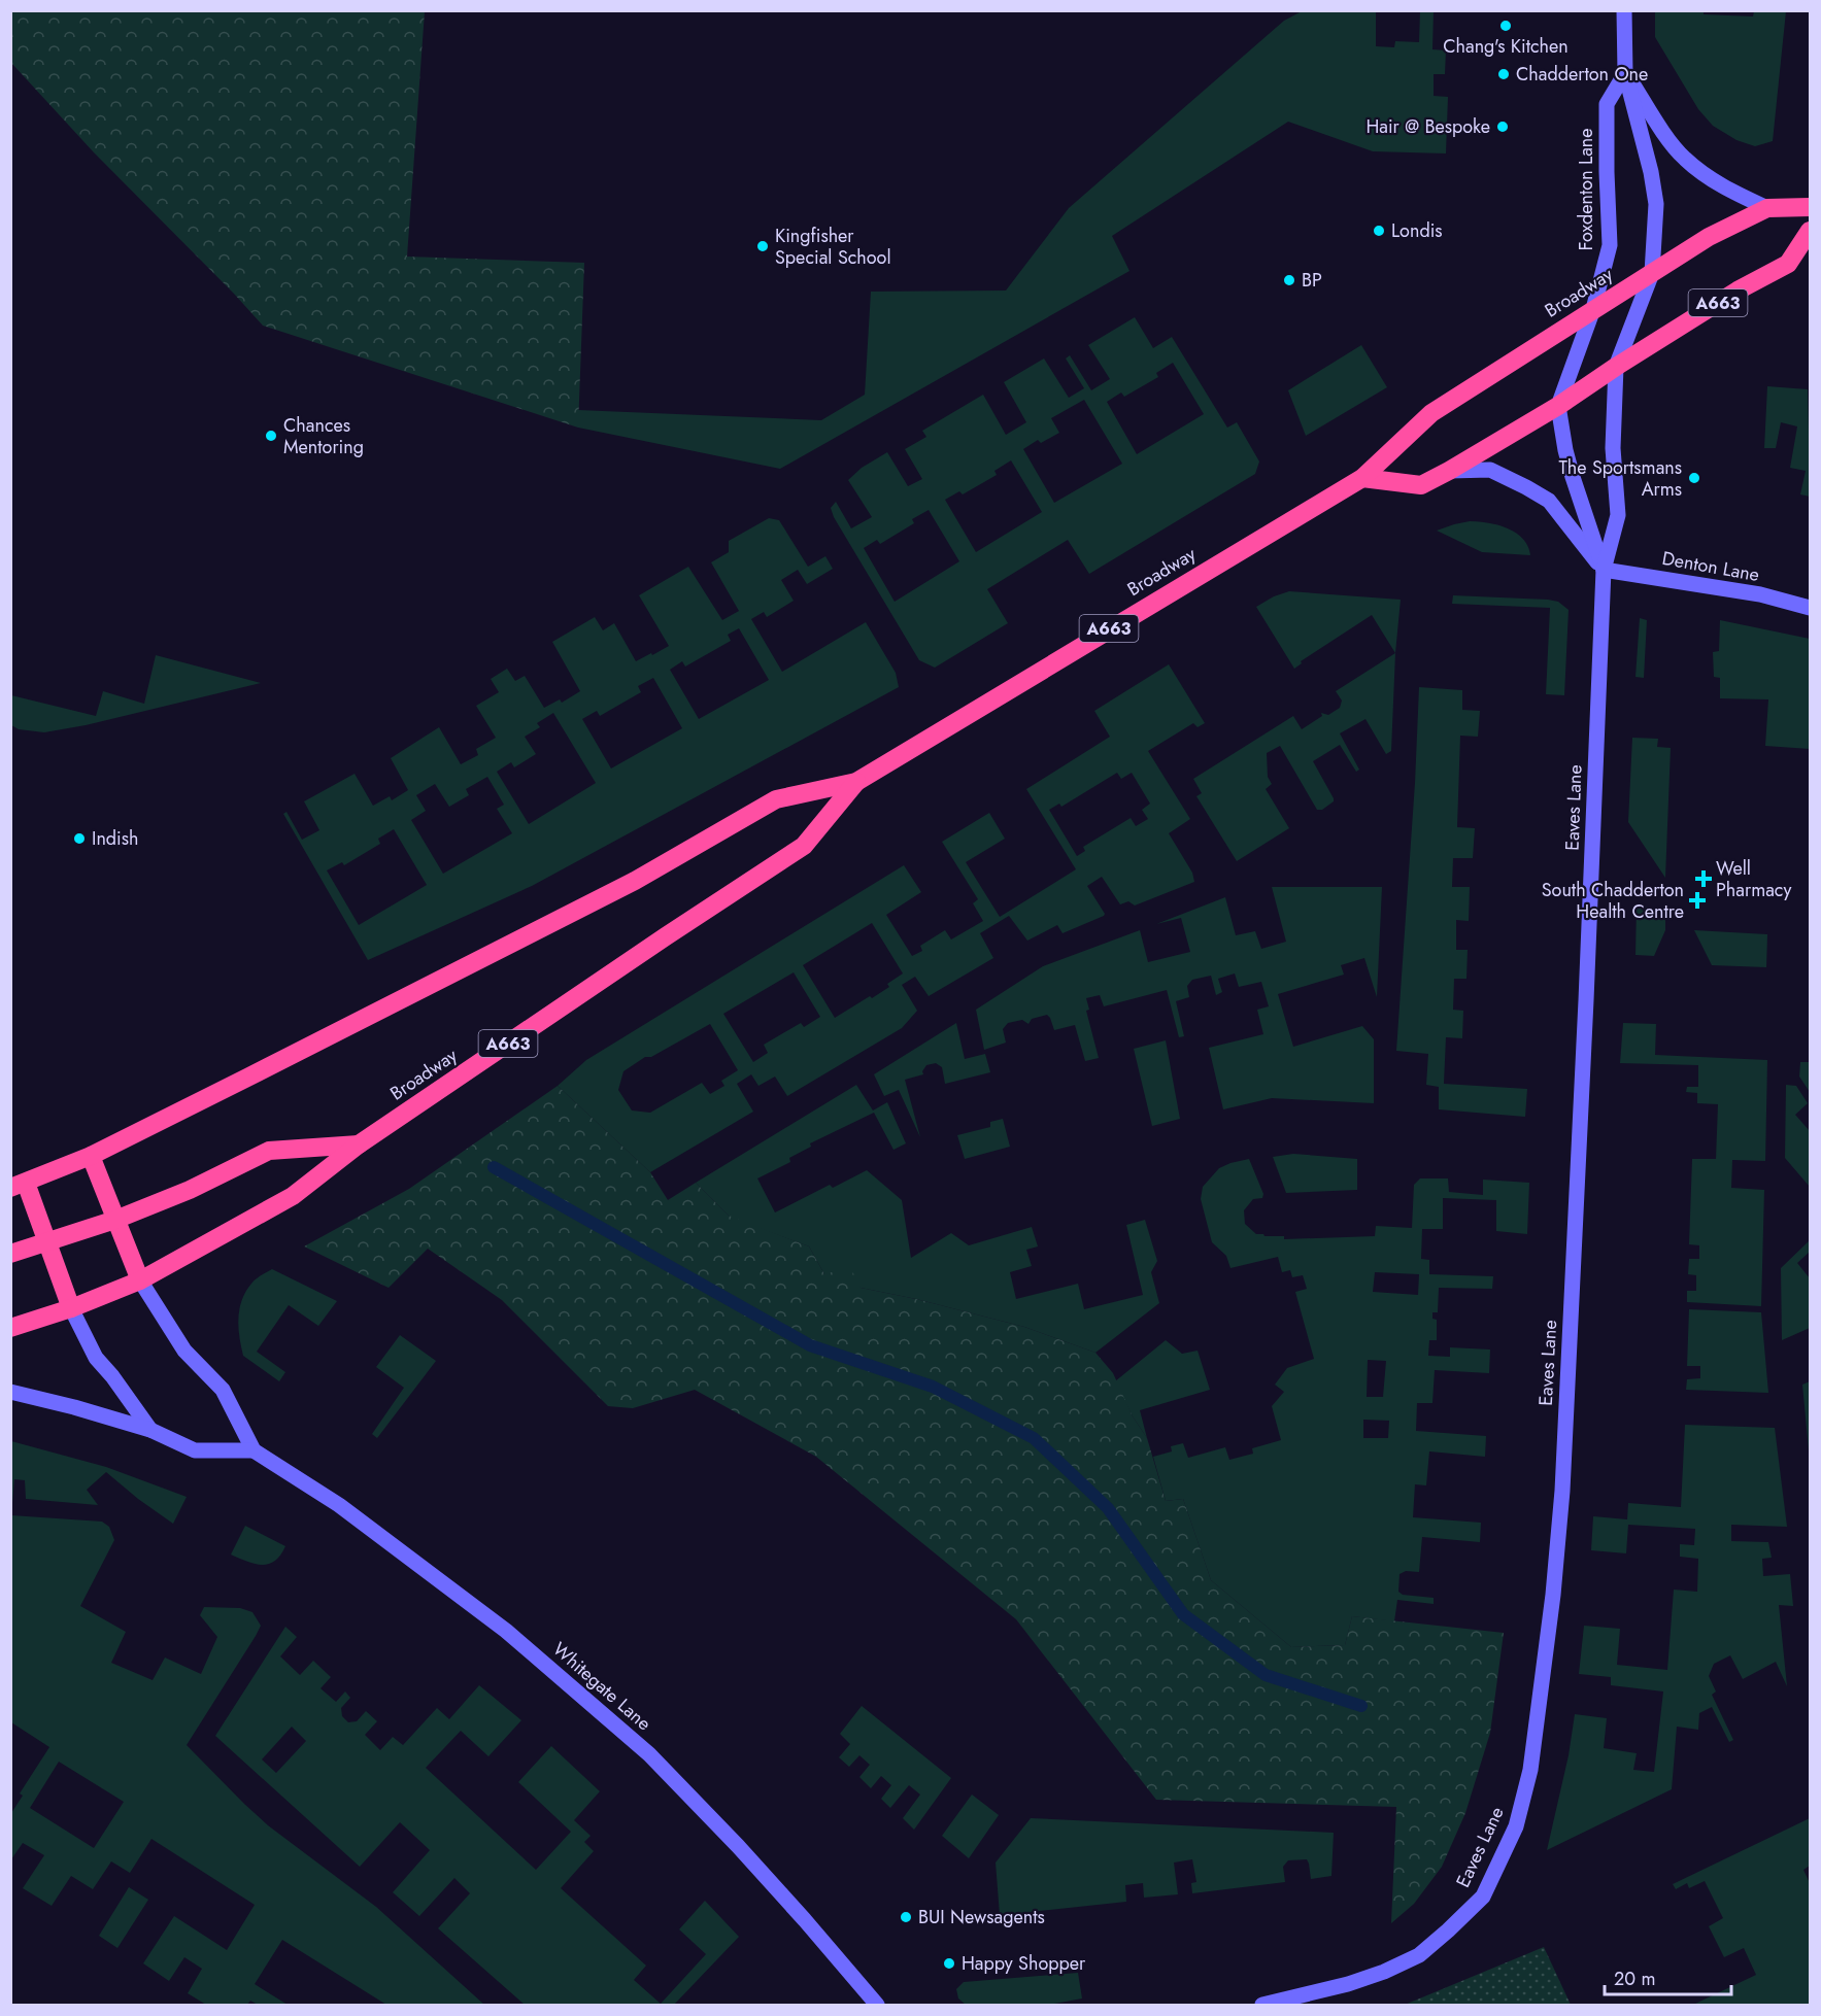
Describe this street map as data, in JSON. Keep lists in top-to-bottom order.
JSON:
{
  "streets": {
    "highway": ["Broadway", "A663"],
    "main road": [
      "Foxdenton Lane",
      "Denton Lane",
      "Eaves Lane",
      "Whitegate Lane"
    ]
  },
  "crossings": [
    ["Foxdenton Lane", "Broadway"],
    ["Foxdenton Lane", "A663"],
    ["Foxdenton Lane", "Eaves Lane"],
    ["Broadway", "A663"],
    ["Broadway", "Eaves Lane"],
    ["A663", "Eaves Lane"],
    ["Denton Lane", "Eaves Lane"]
  ],
  "places": {
    "other": [
      "Chang's Kitchen",
      "Chadderton One",
      "Hair @ Bespoke",
      "Londis",
      "Kingfisher Special School",
      "BP",
      "Chances Mentoring",
      "The Sportsmans Arms",
      "Indish",
      "BUI Newsagents",
      "Happy Shopper"
    ],
    "health": ["Well Pharmacy", "South Chadderton Health Centre"]
  },
  "scale_bar": "20 m"
}
